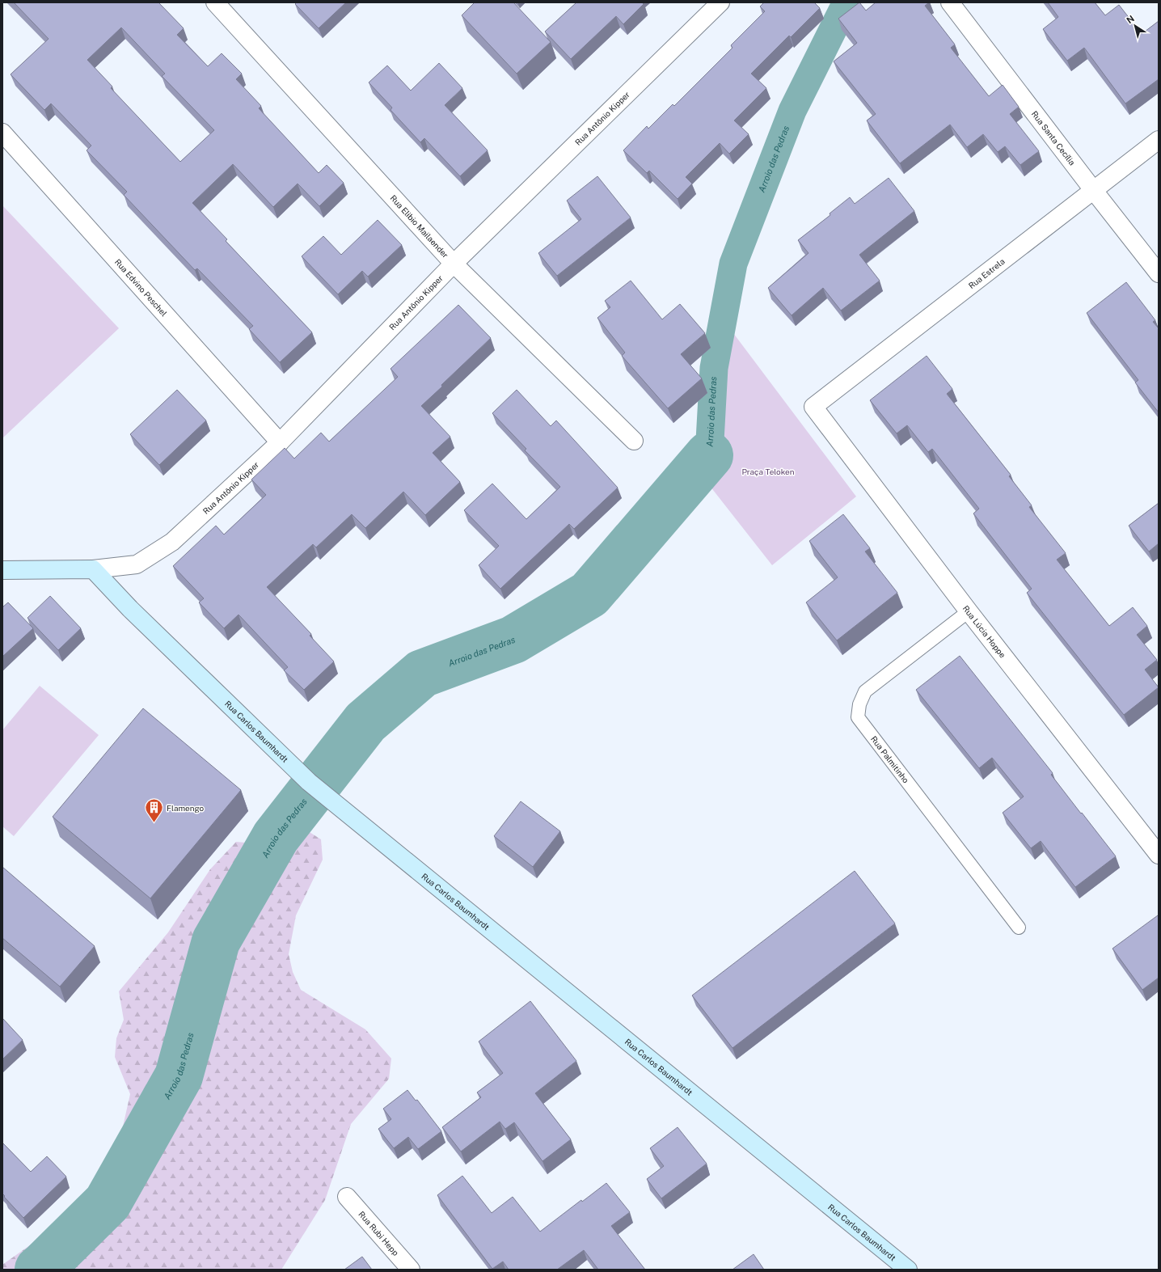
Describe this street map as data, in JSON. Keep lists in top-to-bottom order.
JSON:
{
  "streets": {
    "main road": ["Rua Carlos Baumhardt"],
    "street": [
      "Rua Antônio Kipper",
      "Rua Santa Cecília",
      "Rua Elibio Mailaender",
      "Rua Estrela",
      "Rua Edvino Peschel",
      "Rua Lúcia Hoppe",
      "Rua Rubi Hepp"
    ],
    "lane": ["Rua Palmitinho"]
  },
  "crossings": [
    ["Rua Antônio Kipper", "Rua Elibio Mailaender"],
    ["Rua Antônio Kipper", "Rua Edvino Peschel"],
    ["Rua Antônio Kipper", "Rua Carlos Baumhardt"],
    ["Rua Santa Cecília", "Rua Estrela"],
    ["Rua Estrela", "Rua Lúcia Hoppe"],
    ["Rua Lúcia Hoppe", "Rua Palmitinho"]
  ],
  "water": ["Arroio das Pedras"],
  "parks": ["Praça Teloken"],
  "places": {
    "building": ["Flamengo"]
  },
  "north": "top left"
}
